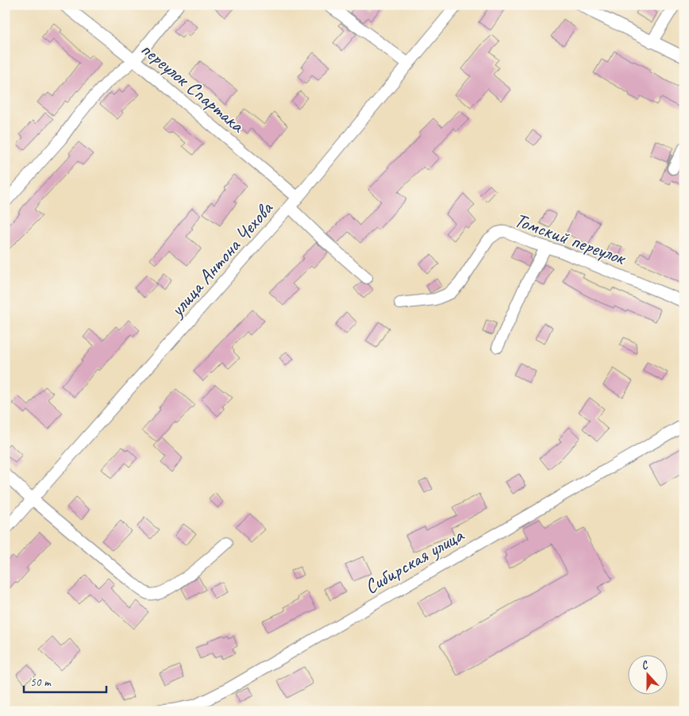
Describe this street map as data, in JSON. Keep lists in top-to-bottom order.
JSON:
{
  "streets": {
    "street": [
      "переулок Спартака",
      "Томский переулок",
      "улица Антона Чехова",
      "Сибирская улица"
    ]
  },
  "crossings": [
    ["переулок Спартака", "улица Антона Чехова"]
  ],
  "scale_bar": "50 m",
  "north": "top"
}
